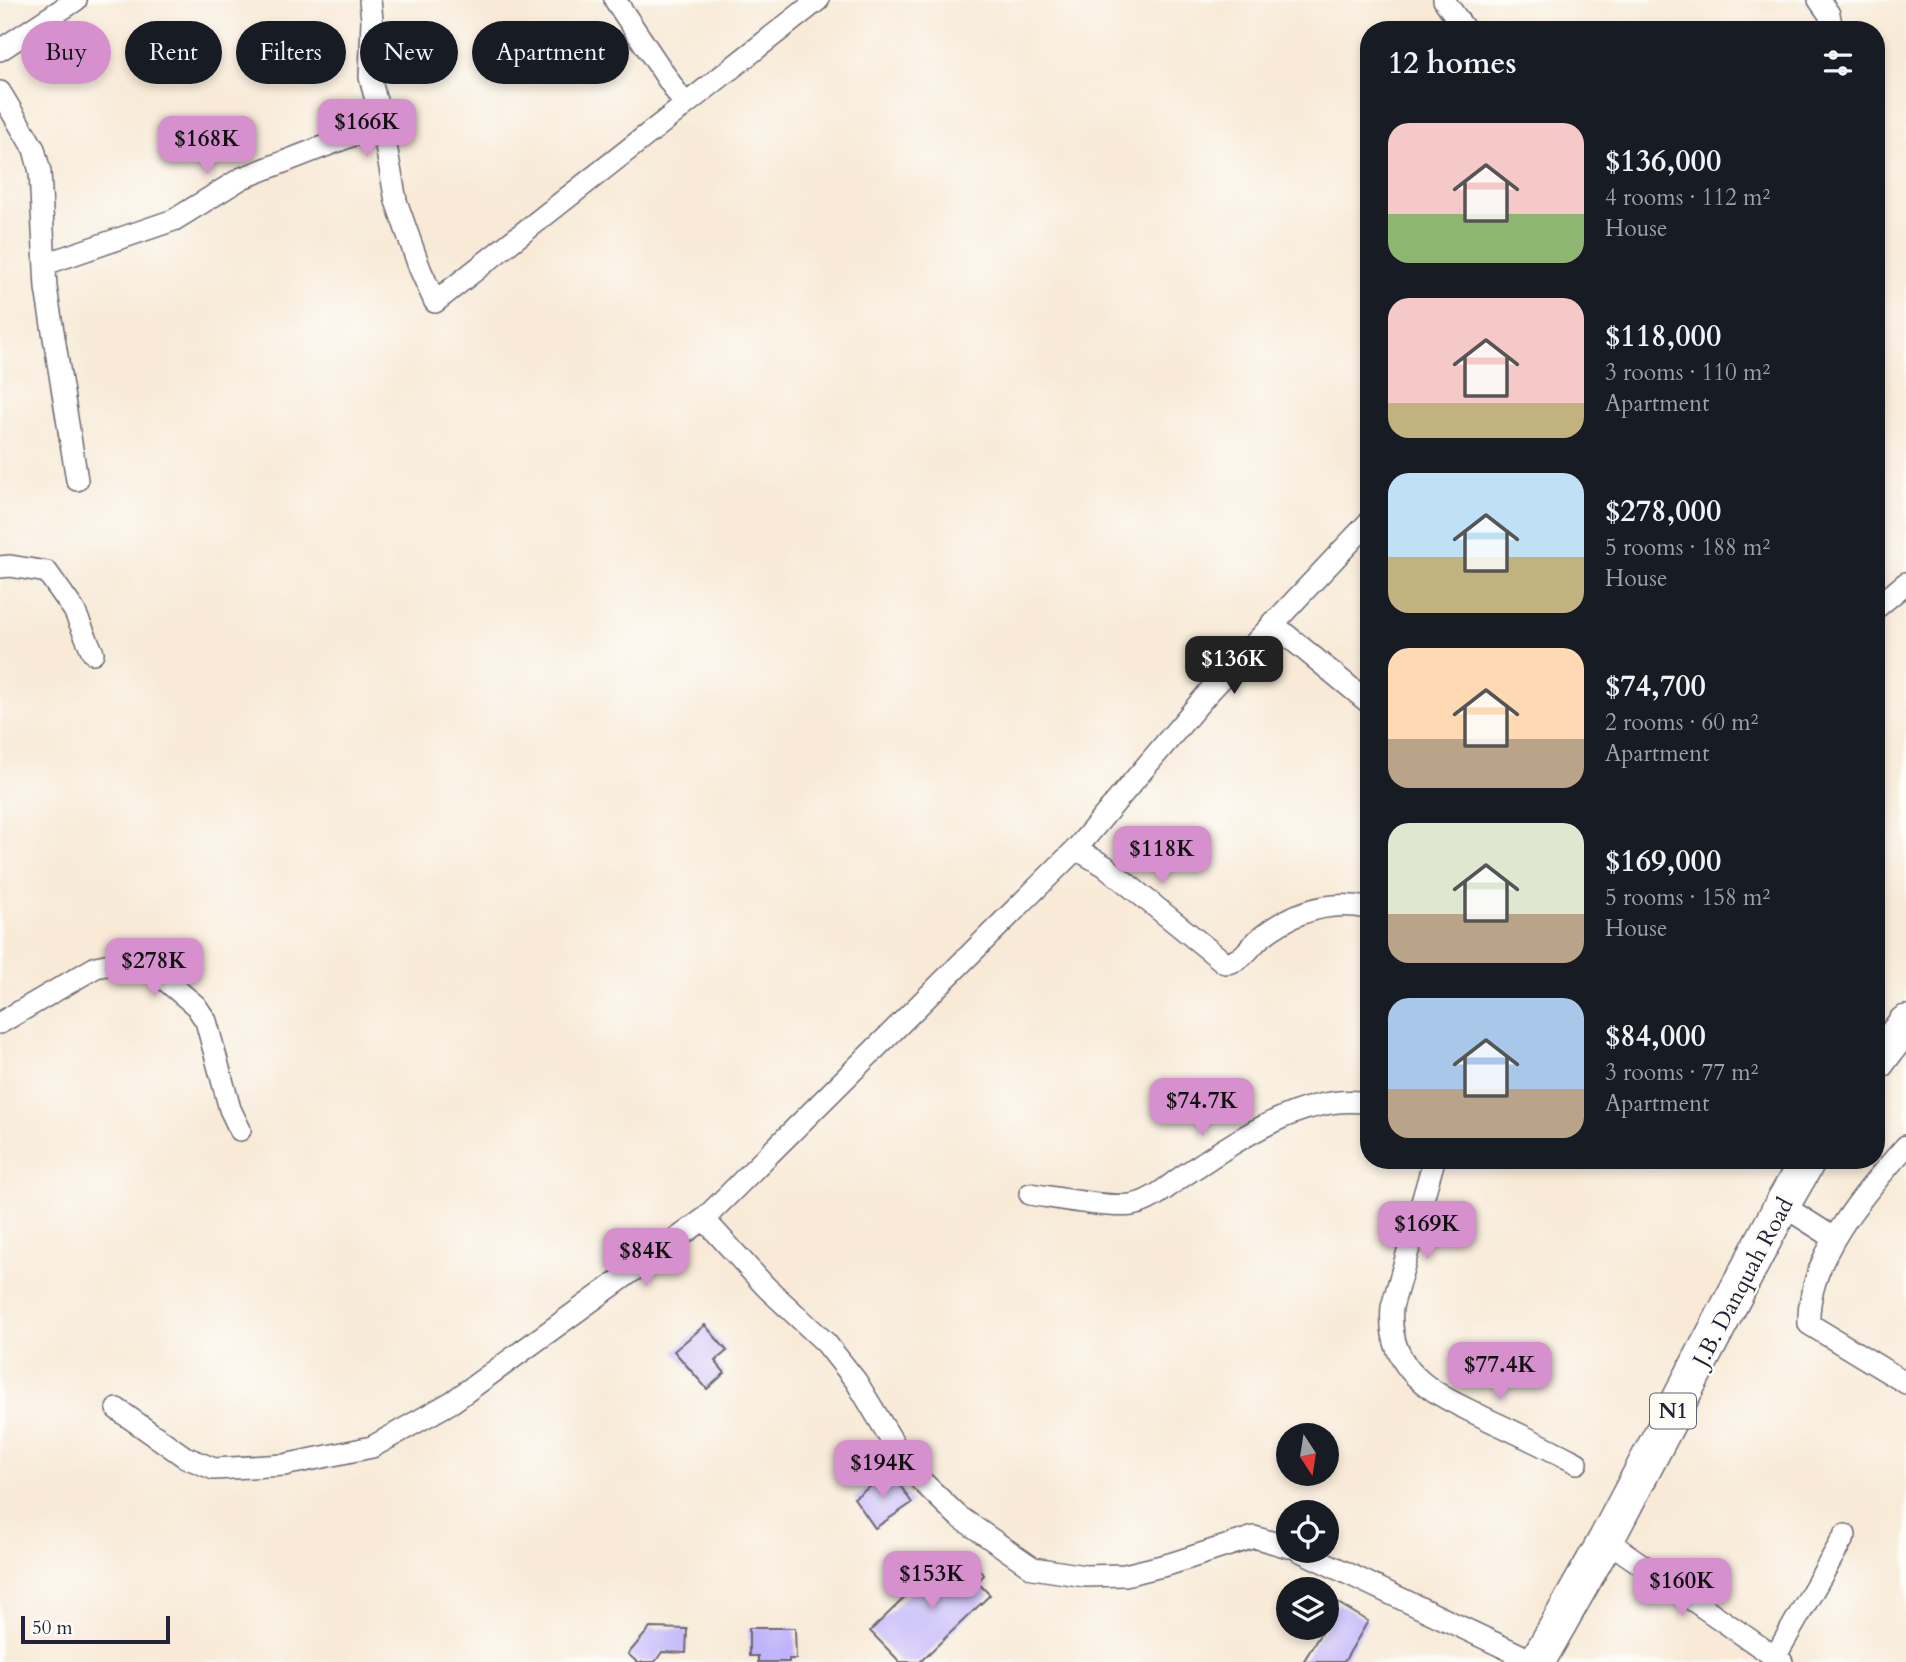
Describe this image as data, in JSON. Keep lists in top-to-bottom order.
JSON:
{
  "streets": {
    "highway": ["J.B. Danquah Road", "N1"]
  },
  "scale_bar": "50 m",
  "north": "bottom",
  "page": {
    "chip": [
      "Buy",
      "Rent",
      "Filters",
      "New",
      "Apartment"
    ],
    "heading": "12 homes",
    "price": [
      "$166K",
      "$168K",
      "$136K",
      "$118K",
      "$278K",
      "$74.7K",
      "$169K",
      "$84K",
      "$77.4K",
      "$194K",
      "$153K",
      "$160K"
    ],
    "list": [
      {
        "name": "$136,000",
        "note": "4 rooms · 112 m² · House"
      },
      {
        "name": "$118,000",
        "note": "3 rooms · 110 m² · Apartment"
      },
      {
        "name": "$278,000",
        "note": "5 rooms · 188 m² · House"
      },
      {
        "name": "$74,700",
        "note": "2 rooms · 60 m² · Apartment"
      },
      {
        "name": "$169,000",
        "note": "5 rooms · 158 m² · House"
      },
      {
        "name": "$84,000",
        "note": "3 rooms · 77 m² · Apartment"
      }
    ],
    "scale": "50 m"
  }
}
